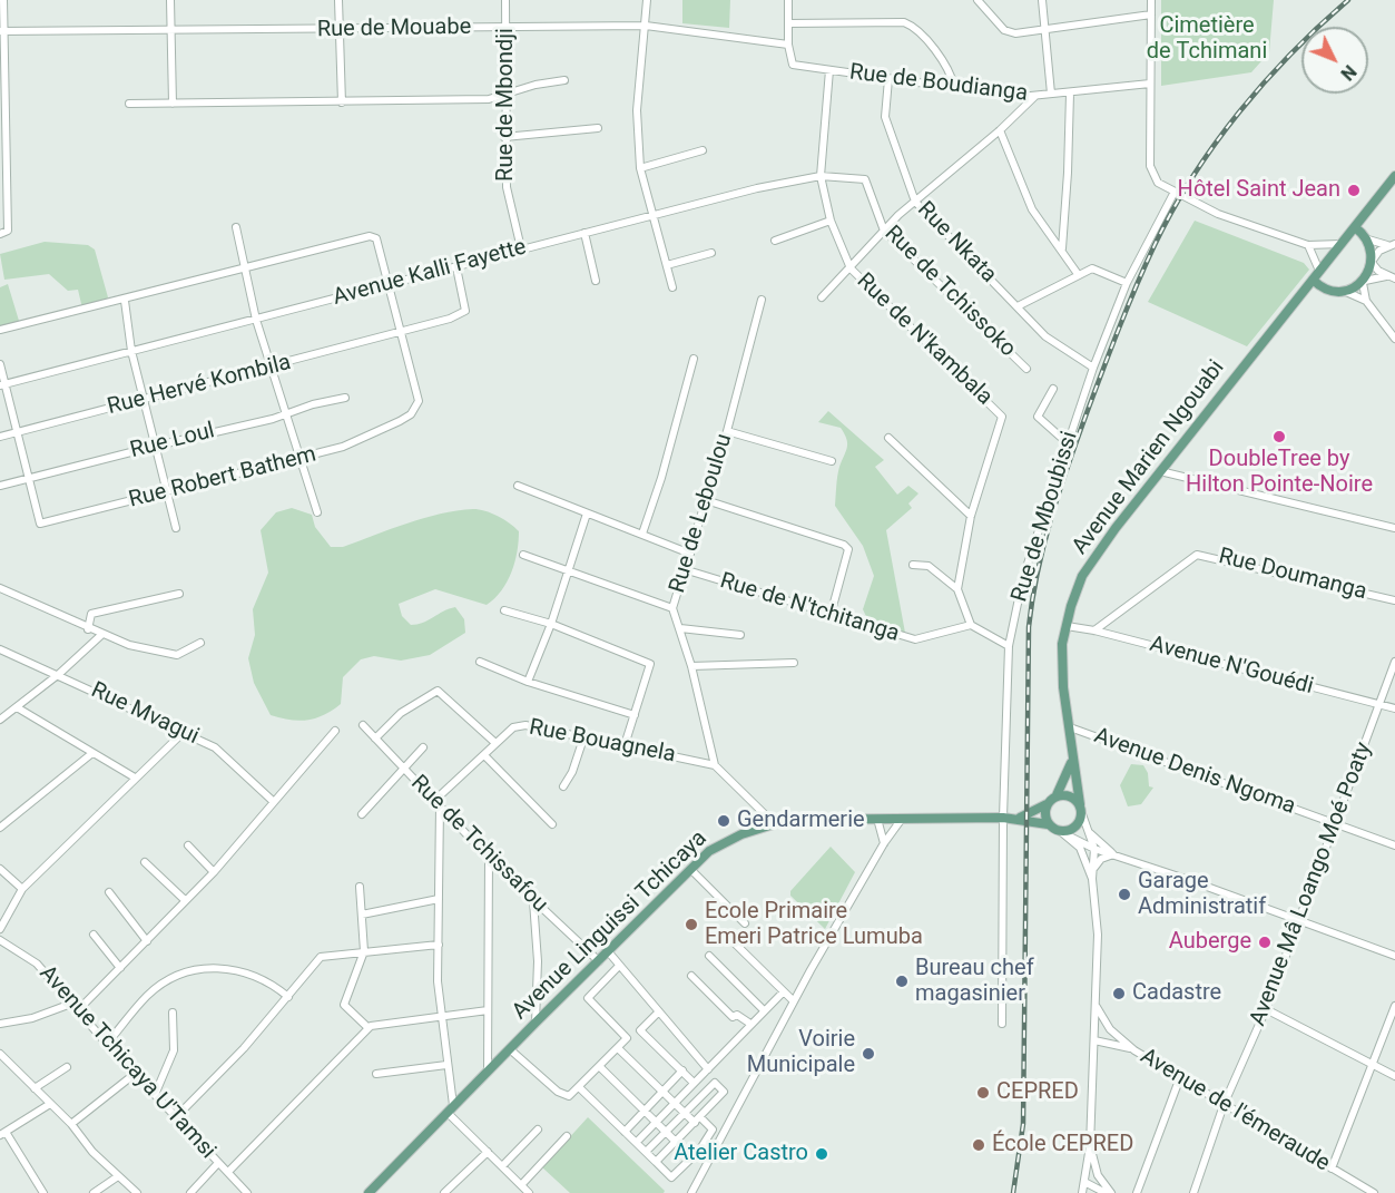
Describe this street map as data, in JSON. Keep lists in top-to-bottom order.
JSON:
{
  "streets": {
    "main road": ["Avenue Marien Ngouabi", "Avenue Linguissi Tchicaya"],
    "street": [
      "Rue de Mouabe",
      "Rue de Boudianga",
      "Rue de Mbondji",
      "Rue Nkata",
      "Avenue Kalli Fayette",
      "Rue de Tchissoko",
      "Rue de N'kambala",
      "Rue Hervé Kombila",
      "Rue Loul",
      "Rue Robert Bathem",
      "Rue de Leboulou",
      "Rue de Mboubissi",
      "Rue Doumanga",
      "Rue de N'tchitanga",
      "Avenue N'Gouédi",
      "Rue Mvagui",
      "Rue Bouagnela",
      "Avenue Denis Ngoma",
      "Rue de Tchissafou",
      "Avenue Mâ Loango Moé Poaty",
      "Avenue Tchicaya U'Tamsi",
      "Avenue de l'émeraude"
    ]
  },
  "crossings": [
    ["Rue de Mouabe", "Rue de Boudianga"],
    ["Rue de Mouabe", "Rue de Mbondji"],
    ["Rue de Boudianga", "Rue Nkata"],
    ["Rue de Boudianga", "Rue de N'kambala"],
    ["Rue de Mbondji", "Avenue Kalli Fayette"],
    ["Rue Nkata", "Rue de Mboubissi"],
    ["Avenue Kalli Fayette", "Rue de Tchissoko"],
    ["Avenue Kalli Fayette", "Rue de N'kambala"],
    ["Avenue Kalli Fayette", "Rue Hervé Kombila"],
    ["Rue Hervé Kombila", "Rue Robert Bathem"],
    ["Rue Loul", "Rue Robert Bathem"],
    ["Avenue Marien Ngouabi", "Avenue N'Gouédi"],
    ["Avenue Marien Ngouabi", "Avenue Denis Ngoma"],
    ["Avenue Marien Ngouabi", "Avenue de l'émeraude"],
    ["Rue de Leboulou", "Rue de N'tchitanga"],
    ["Rue de Leboulou", "Rue Bouagnela"],
    ["Rue de Mboubissi", "Avenue Linguissi Tchicaya"],
    ["Rue Doumanga", "Avenue N'Gouédi"],
    ["Avenue N'Gouédi", "Avenue Mâ Loango Moé Poaty"],
    ["Rue Bouagnela", "Rue de Tchissafou"],
    ["Avenue Denis Ngoma", "Avenue Mâ Loango Moé Poaty"],
    ["Rue de Tchissafou", "Avenue Linguissi Tchicaya"],
    ["Avenue Mâ Loango Moé Poaty", "Avenue de l'émeraude"]
  ],
  "parks": ["Cimetière de Tchimani"],
  "places": [
    "Hôtel Saint Jean",
    "DoubleTree by Hilton Pointe-Noire",
    "Gendarmerie",
    "Garage Administratif",
    "Ecole Primaire Emeri Patrice Lumuba",
    "Auberge",
    "Bureau chef magasinier",
    "Cadastre",
    "Voirie Municipale",
    "CEPRED",
    "École CEPRED",
    "Atelier Castro"
  ],
  "north": "bottom right"
}
